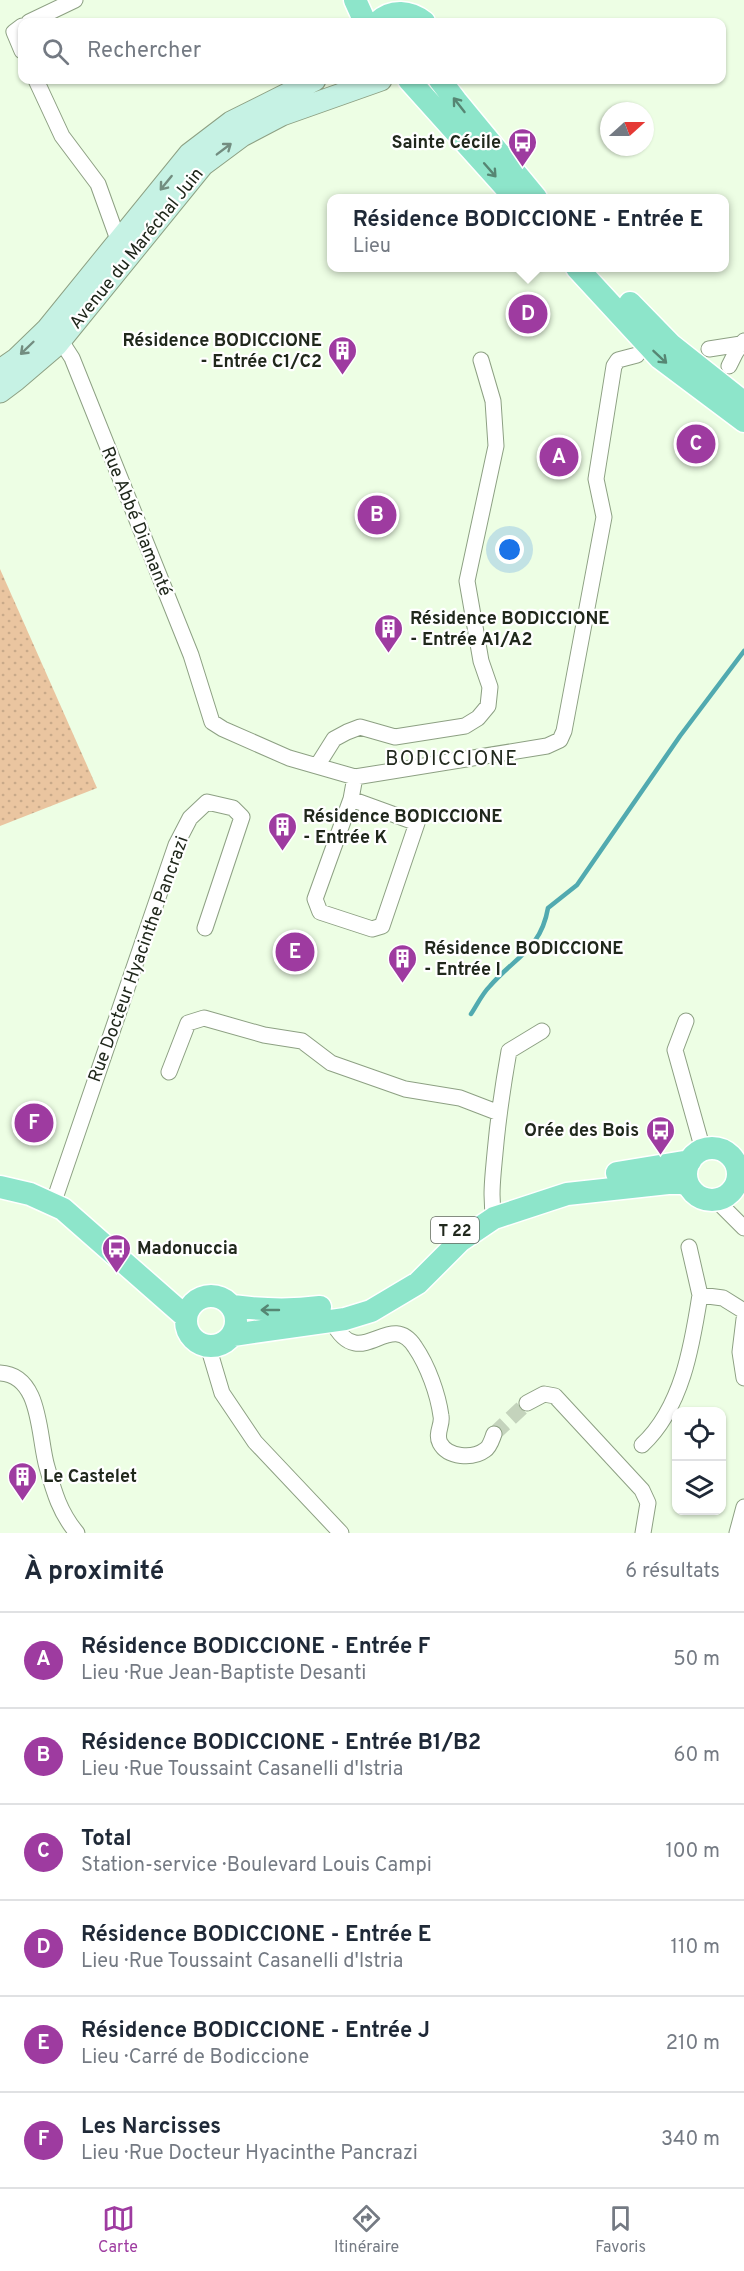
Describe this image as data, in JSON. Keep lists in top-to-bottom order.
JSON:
{
  "streets": {
    "main road": ["Avenue du Maréchal Juin", "T 22"],
    "street": ["Rue Abbé Diamanté", "Rue Docteur Hyacinthe Pancrazi"]
  },
  "crossings": [
    ["Avenue du Maréchal Juin", "Rue Abbé Diamanté"]
  ],
  "districts": ["BODICCIONE"],
  "places": {
    "bus stop": ["Sainte Cécile", "Orée des Bois", "Madonuccia"],
    "building": [
      "Résidence BODICCIONE - Entrée C1/C2",
      "Résidence BODICCIONE - Entrée A1/A2",
      "Résidence BODICCIONE - Entrée K",
      "Résidence BODICCIONE - Entrée I",
      "Le Castelet"
    ]
  },
  "north": "right",
  "page": {
    "search": "Rechercher",
    "popup": ["Résidence BODICCIONE - Entrée E", "Lieu"],
    "pins": [
      "D",
      "C",
      "A",
      "B",
      "E",
      "F"
    ],
    "heading": ["À proximité", "6 résultats"],
    "list": [
      {
        "mark": "A",
        "name": "Résidence BODICCIONE - Entrée F",
        "note": "Lieu · Rue Jean-Baptiste Desanti",
        "value": "50 m"
      },
      {
        "mark": "B",
        "name": "Résidence BODICCIONE - Entrée B1/B2",
        "note": "Lieu · Rue Toussaint Casanelli d'Istria",
        "value": "60 m"
      },
      {
        "mark": "C",
        "name": "Total",
        "note": "Station-service · Boulevard Louis Campi",
        "value": "100 m"
      },
      {
        "mark": "D",
        "name": "Résidence BODICCIONE - Entrée E",
        "note": "Lieu · Rue Toussaint Casanelli d'Istria",
        "value": "110 m"
      },
      {
        "mark": "E",
        "name": "Résidence BODICCIONE - Entrée J",
        "note": "Lieu · Carré de Bodiccione",
        "value": "210 m"
      },
      {
        "mark": "F",
        "name": "Les Narcisses",
        "note": "Lieu · Rue Docteur Hyacinthe Pancrazi",
        "value": "340 m"
      }
    ],
    "nav": ["Carte", "Itinéraire", "Favoris"]
  }
}
